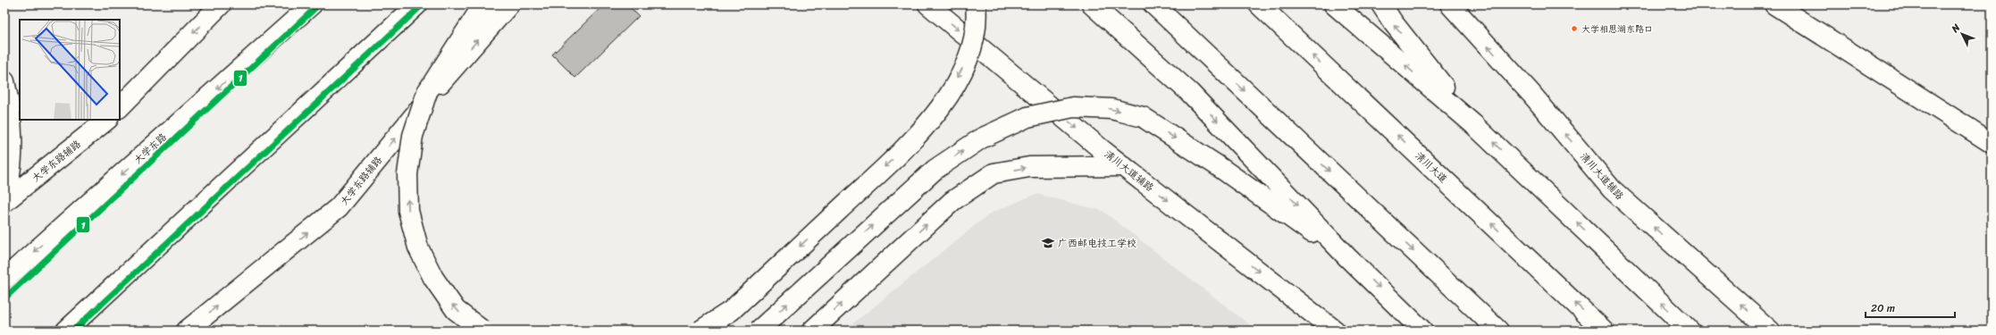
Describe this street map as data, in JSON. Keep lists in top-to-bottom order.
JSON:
{
  "streets": {
    "main road": [
      "大学东路",
      "大学东路辅路",
      "清川大道",
      "清川大道辅路"
    ]
  },
  "places": {
    "other": ["大学相思湖东路口"],
    "school or university": ["广西邮电技工学校"]
  },
  "lines": ["transit line 1"],
  "scale_bar": "20 m",
  "north": "top left"
}
